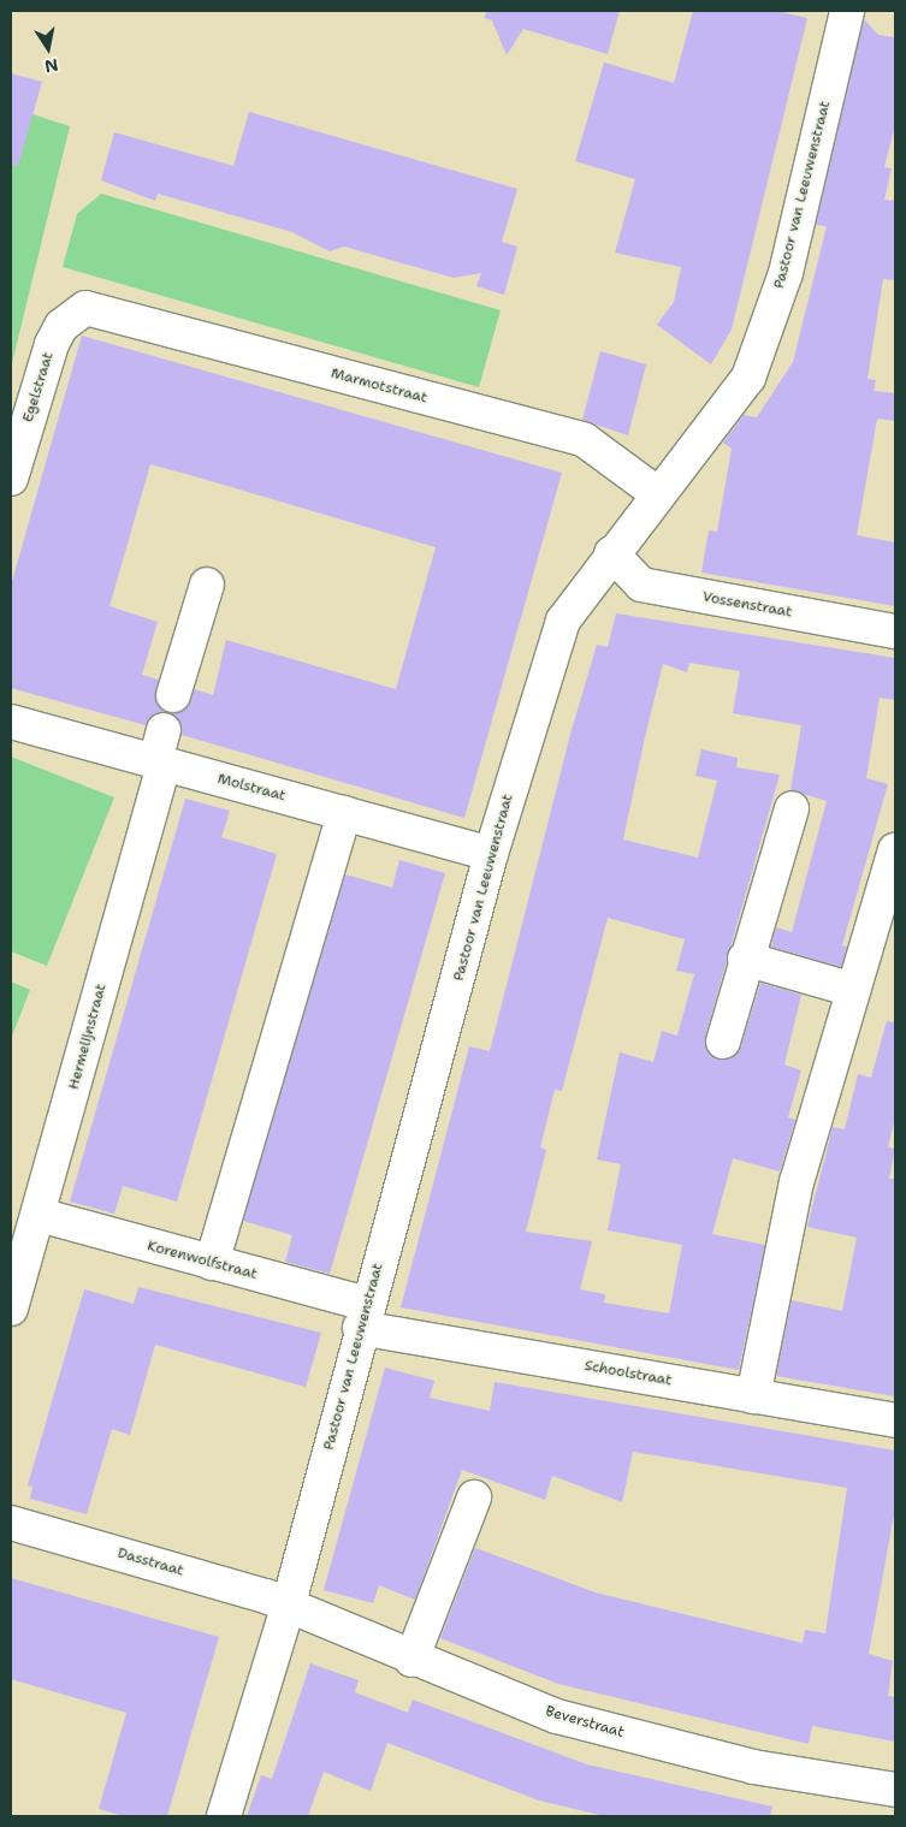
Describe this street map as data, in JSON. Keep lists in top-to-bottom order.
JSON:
{
  "streets": {
    "street": [
      "Pastoor van Leeuwenstraat",
      "Marmotstraat",
      "Egelstraat",
      "Vossenstraat",
      "Molstraat",
      "Hermelijnstraat",
      "Korenwolfstraat",
      "Schoolstraat",
      "Dasstraat",
      "Beverstraat"
    ]
  },
  "crossings": [
    ["Pastoor van Leeuwenstraat", "Marmotstraat"],
    ["Pastoor van Leeuwenstraat", "Vossenstraat"],
    ["Pastoor van Leeuwenstraat", "Molstraat"],
    ["Pastoor van Leeuwenstraat", "Korenwolfstraat"],
    ["Pastoor van Leeuwenstraat", "Schoolstraat"],
    ["Pastoor van Leeuwenstraat", "Dasstraat"],
    ["Pastoor van Leeuwenstraat", "Beverstraat"],
    ["Marmotstraat", "Egelstraat"],
    ["Molstraat", "Hermelijnstraat"],
    ["Hermelijnstraat", "Korenwolfstraat"],
    ["Korenwolfstraat", "Schoolstraat"],
    ["Dasstraat", "Beverstraat"]
  ],
  "north": "bottom"
}
